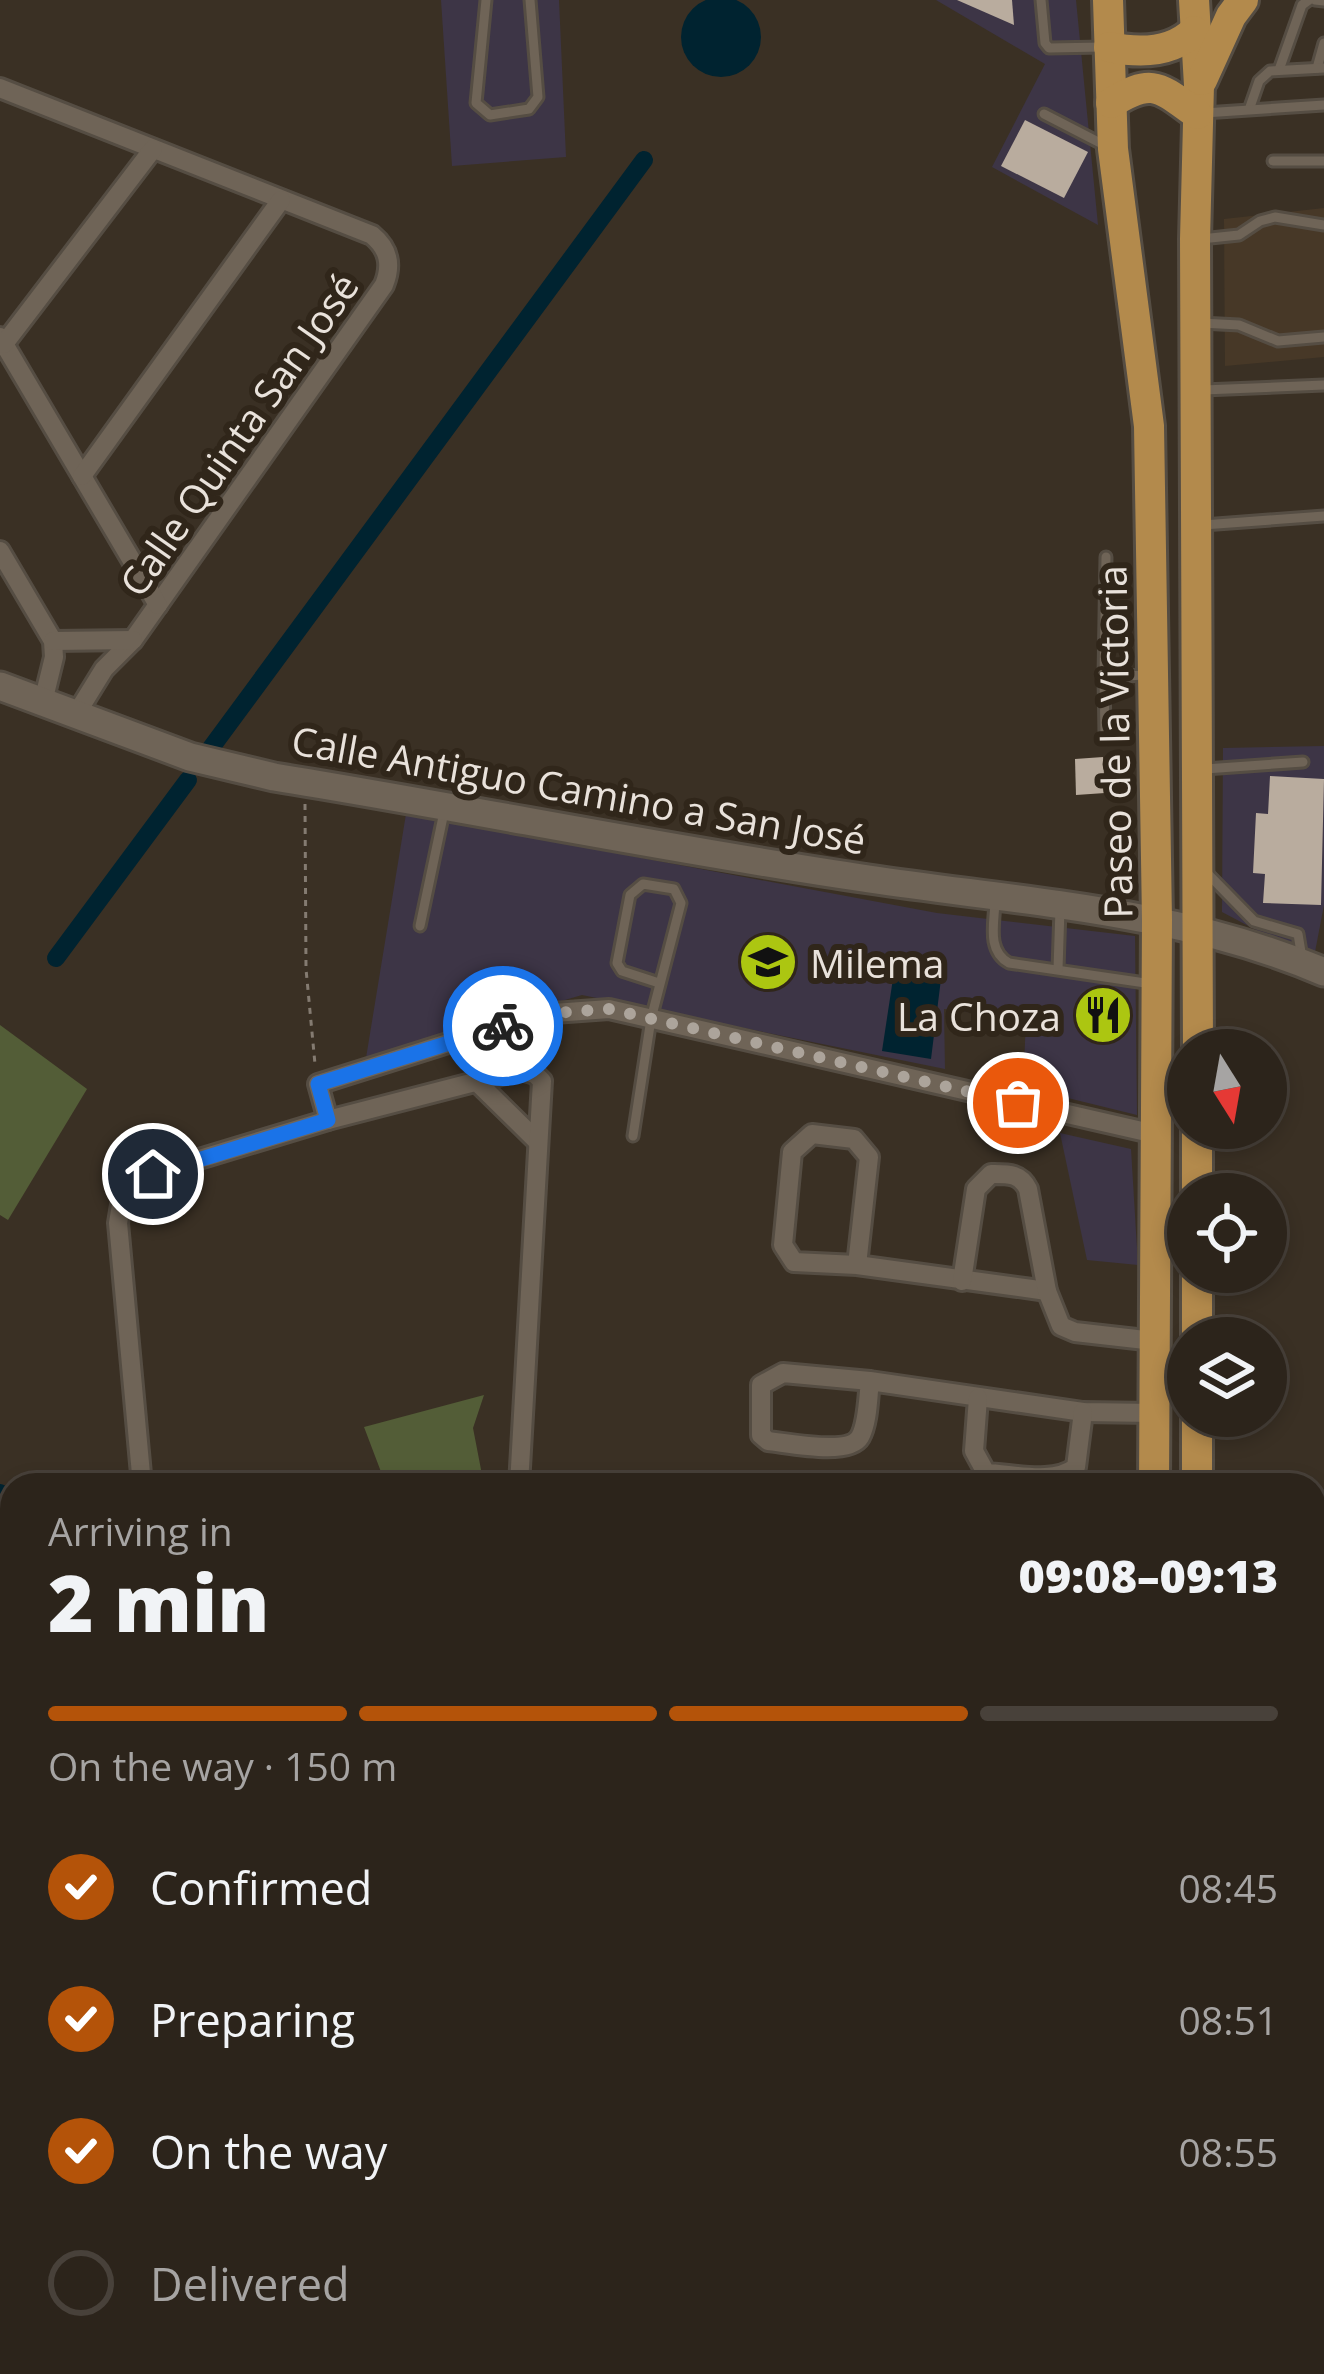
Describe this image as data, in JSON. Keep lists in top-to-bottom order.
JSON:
{
  "streets": {
    "main road": ["Paseo de la Victoria"],
    "street": ["Calle Quinta San José", "Calle Antiguo Camino a San José"]
  },
  "crossings": [
    ["Calle Quinta San José", "Calle Antiguo Camino a San José"],
    ["Paseo de la Victoria", "Calle Antiguo Camino a San José"]
  ],
  "places": {
    "school or university": ["Milema"],
    "restaurant": ["La Choza"]
  },
  "north": "bottom",
  "page": {
    "heading": ["2 min", "Arriving in", "09:08–09:13"],
    "bar": "On the way · 150 m",
    "list": [
      ["Confirmed", "08:45"],
      ["Preparing", "08:51"],
      ["On the way", "08:55"],
      "Delivered"
    ]
  }
}
